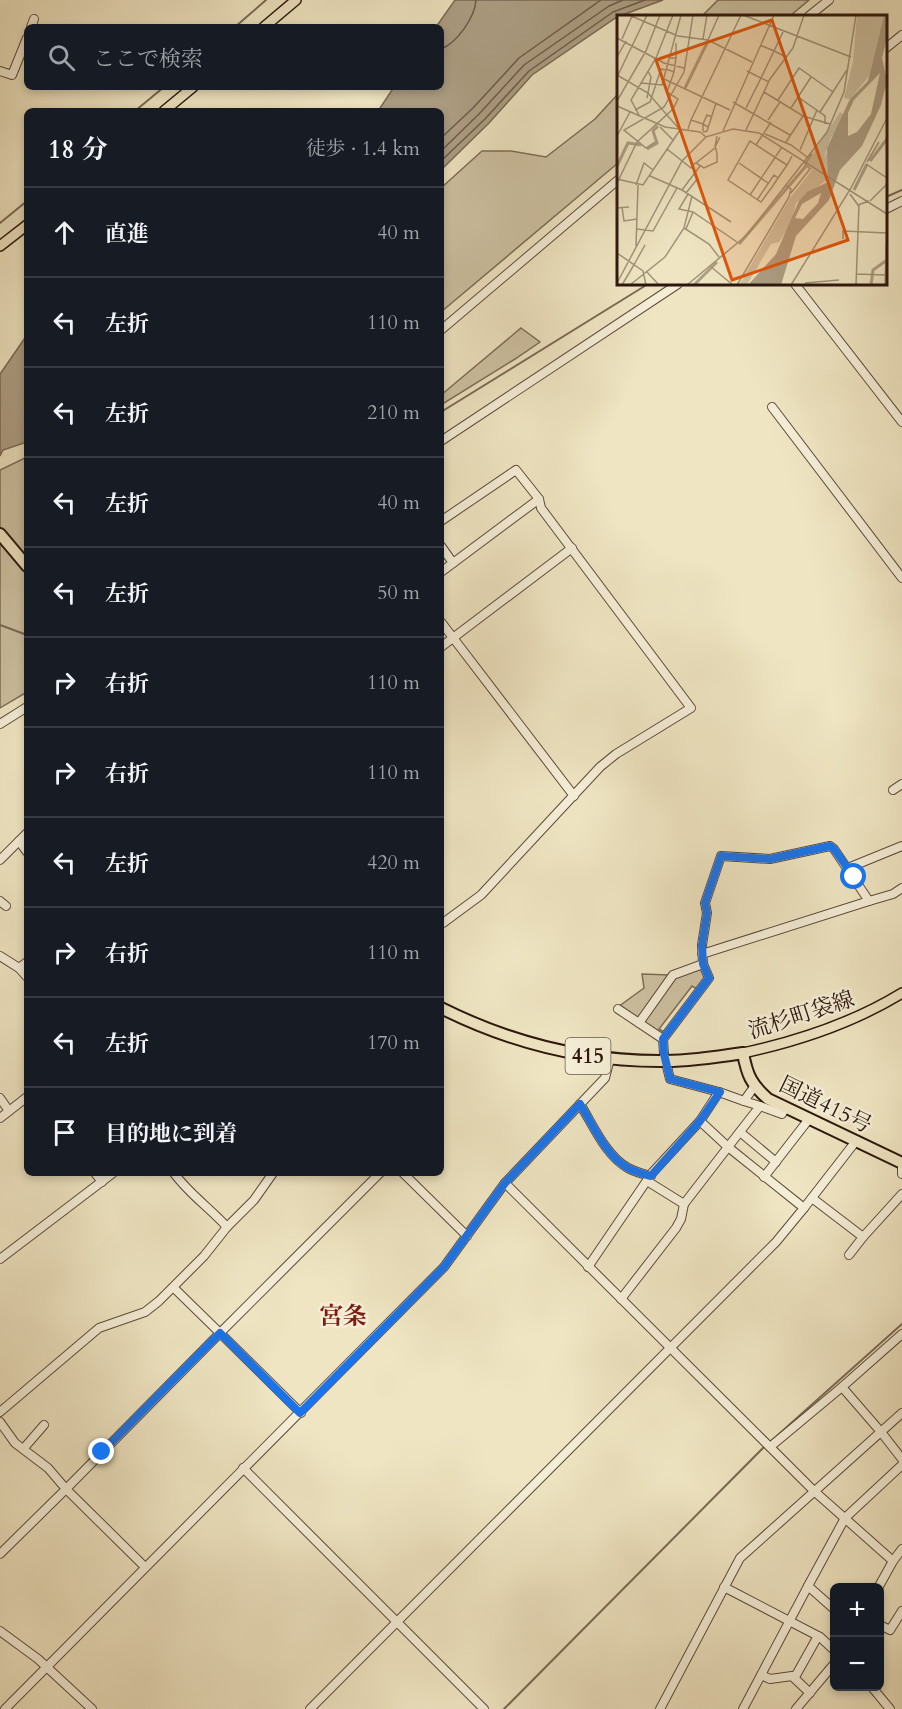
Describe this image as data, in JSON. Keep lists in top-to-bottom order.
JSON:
{
  "streets": {
    "highway": ["415", "国道415号"],
    "main road": ["流杉町袋線"]
  },
  "crossings": [
    ["流杉町袋線", "415"],
    ["流杉町袋線", "国道415号"],
    ["415", "国道415号"]
  ],
  "districts": ["宮条"],
  "page": {
    "search": "ここで検索",
    "heading": ["18 分", "徒歩 · 1.4 km"],
    "list": [
      ["直進", "40 m"],
      ["左折", "110 m"],
      ["左折", "210 m"],
      ["左折", "40 m"],
      ["左折", "50 m"],
      ["右折", "110 m"],
      ["右折", "110 m"],
      ["左折", "420 m"],
      ["右折", "110 m"],
      ["左折", "170 m"],
      "目的地に到着"
    ],
    "map_buttons": ["+", "−"]
  }
}
